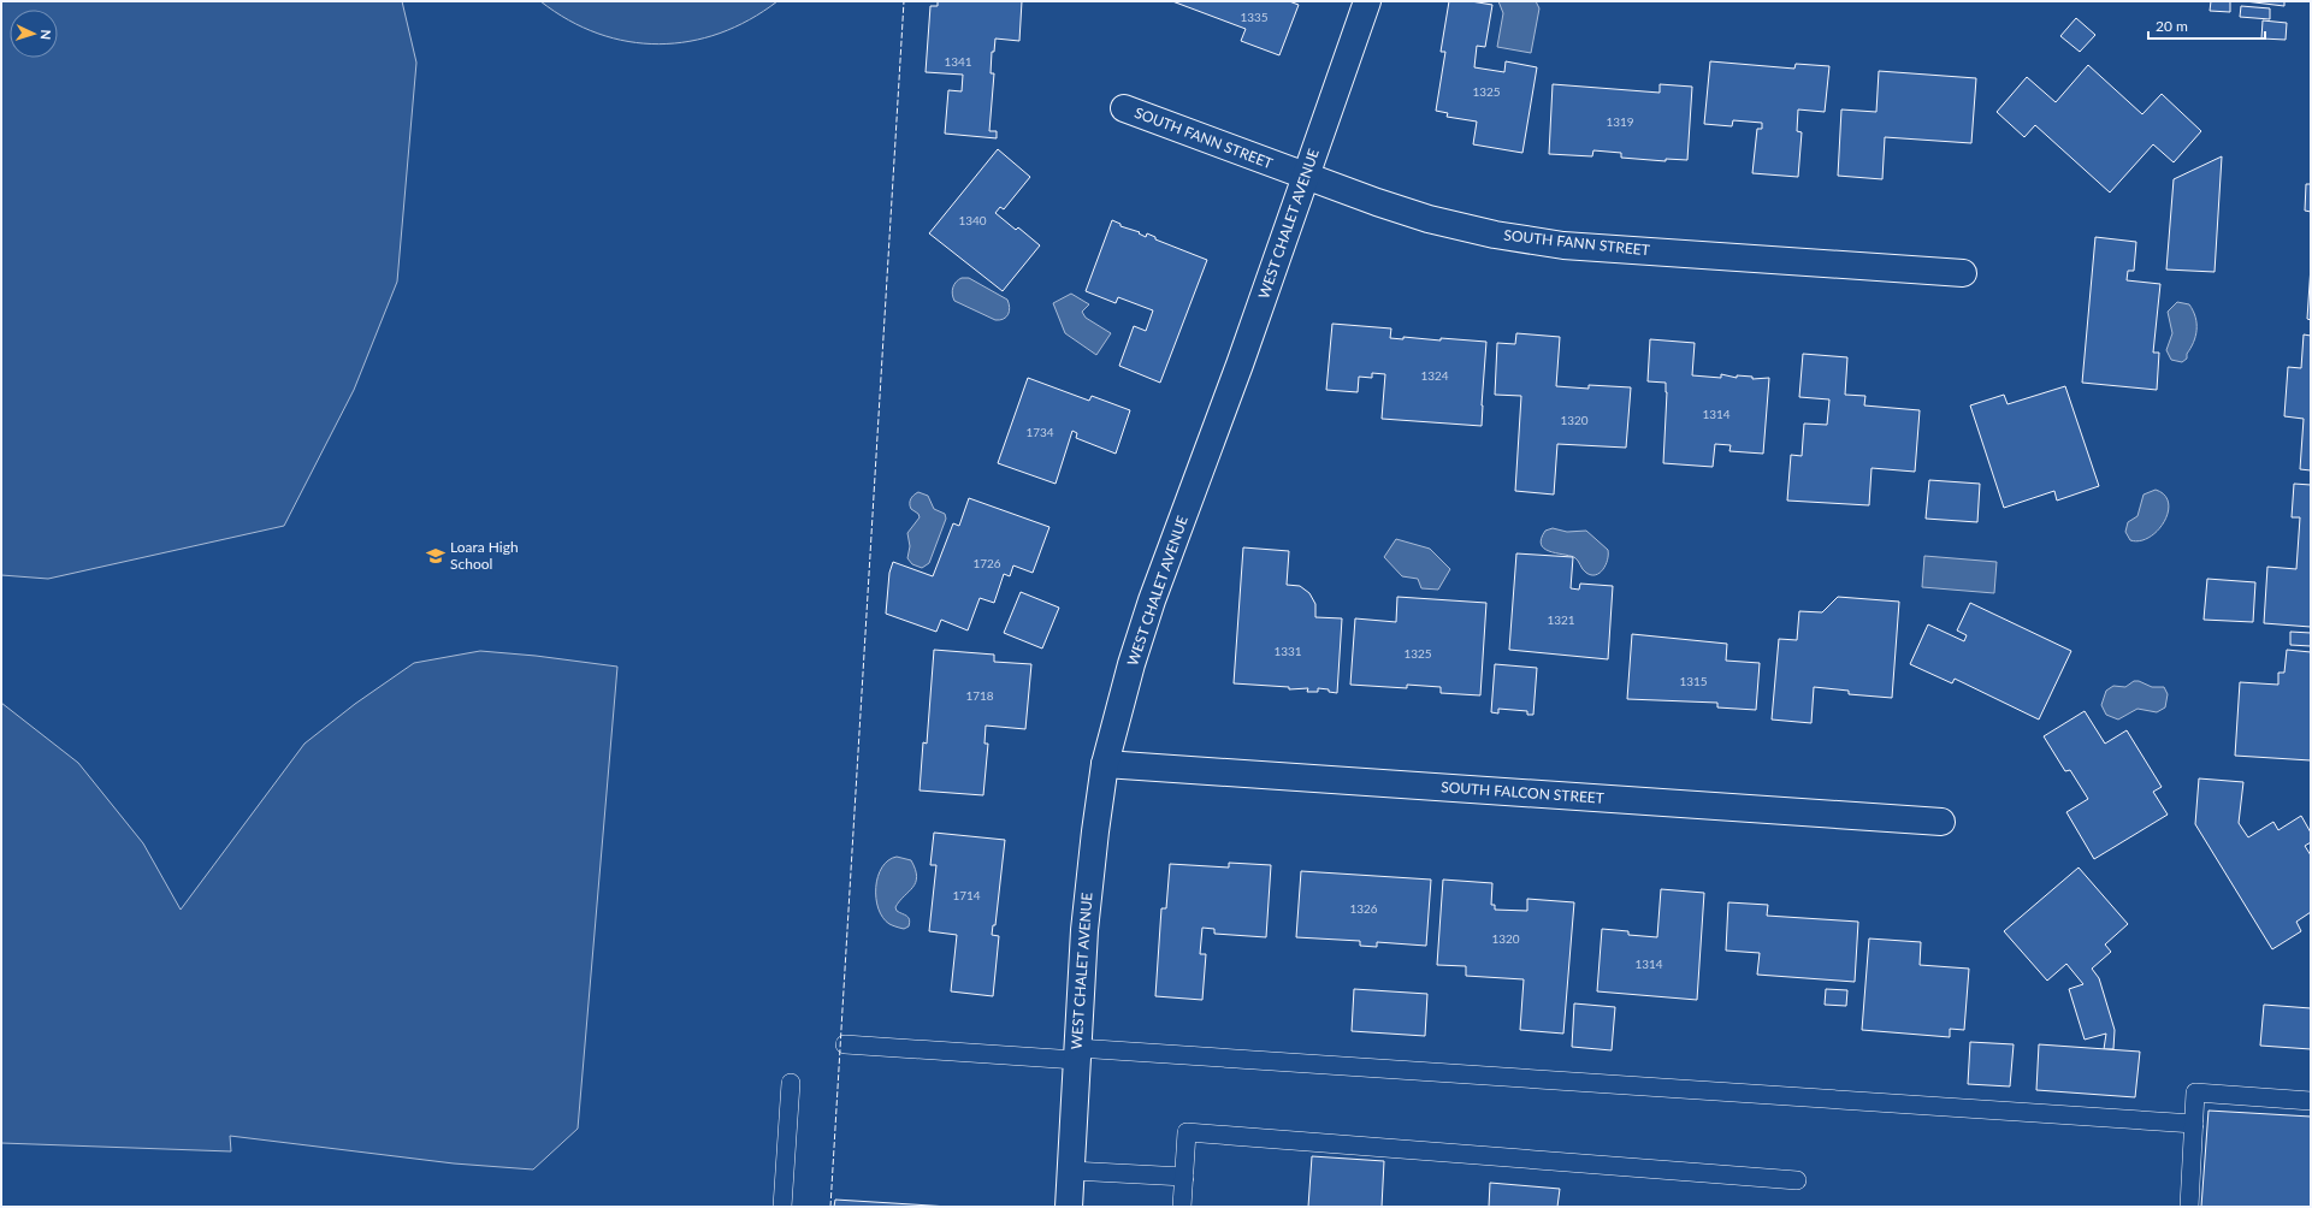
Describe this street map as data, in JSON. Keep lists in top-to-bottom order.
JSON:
{
  "streets": {
    "street": ["SOUTH FANN STREET", "WEST CHALET AVENUE", "SOUTH FALCON STREET"]
  },
  "crossings": [
    ["SOUTH FANN STREET", "WEST CHALET AVENUE"],
    ["WEST CHALET AVENUE", "SOUTH FALCON STREET"]
  ],
  "places": {
    "school or university": ["Loara High School"]
  },
  "house_numbers": [
    "1335",
    "1341",
    "1325",
    "1319",
    "1340",
    "1324",
    "1314",
    "1320",
    "1734",
    "1726",
    "1321",
    "1331",
    "1325",
    "1315",
    "1718",
    "1714",
    "1326",
    "1320",
    "1314"
  ],
  "scale_bar": "20 m",
  "north": "right"
}
